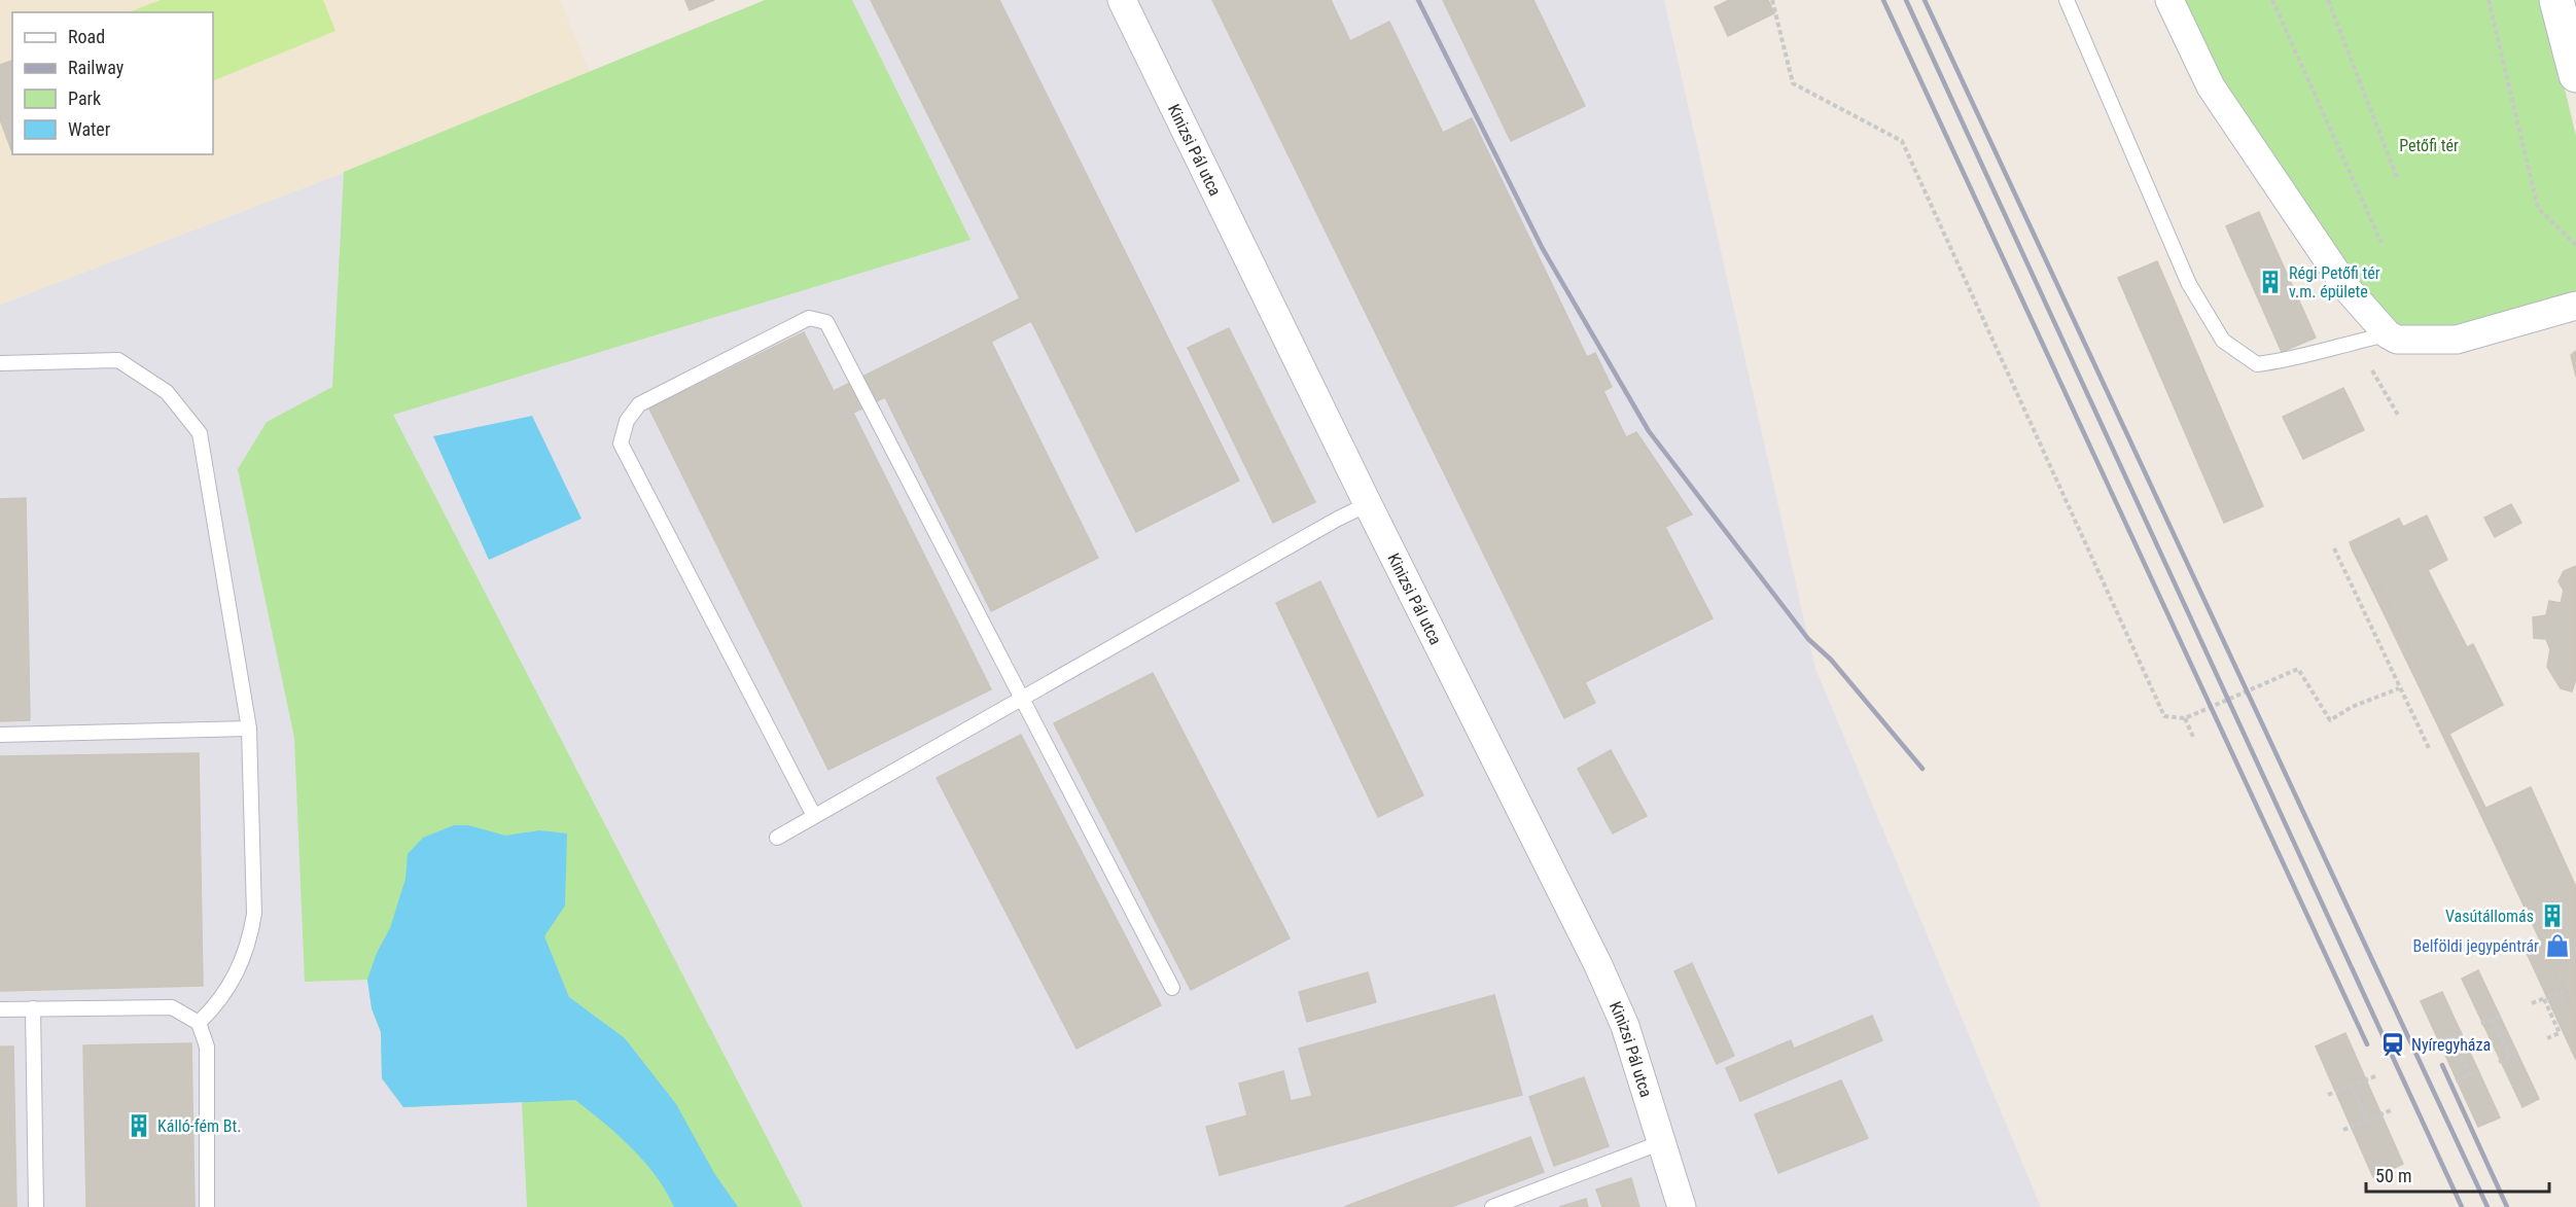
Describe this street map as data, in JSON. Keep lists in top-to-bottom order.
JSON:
{
  "streets": {
    "street": ["Kinizsi Pál utca"]
  },
  "parks": ["Petőfi tér"],
  "places": {
    "building": ["Régi Petőfi tér v.m. épülete", "Vasútállomás", "Kálló-fém Bt."],
    "shop": ["Belföldi jegypéntrár"],
    "station": ["Nyíregyháza"]
  },
  "legend": [
    "Road",
    "Railway",
    "Park",
    "Water"
  ],
  "scale_bar": "50 m"
}
